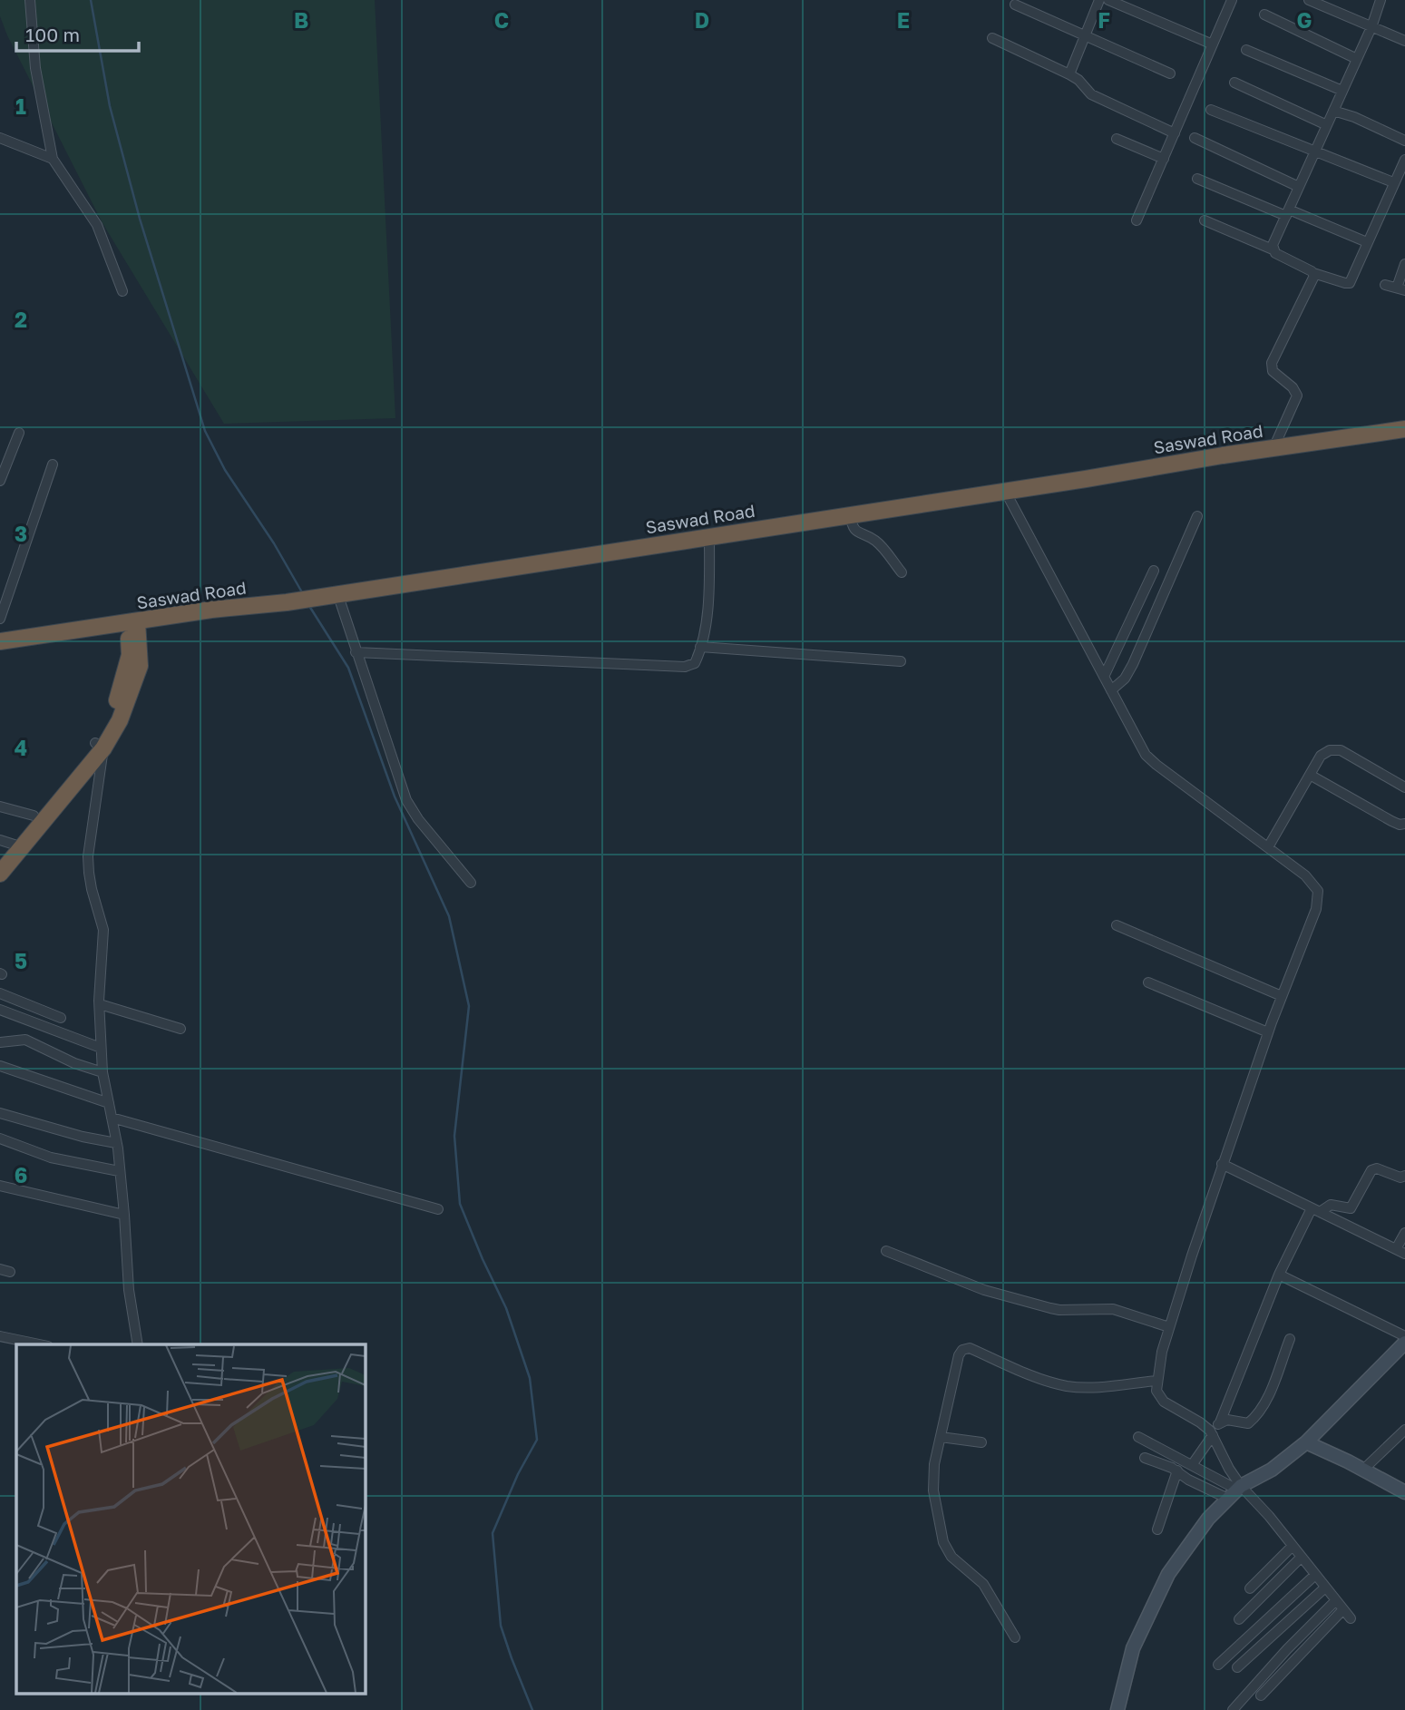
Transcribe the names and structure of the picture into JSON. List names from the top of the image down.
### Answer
{
  "streets": {
    "highway": ["Saswad Road"]
  },
  "scale_bar": "100 m",
  "grid": {
    "columns": [
      "B",
      "C",
      "D",
      "E",
      "F",
      "G"
    ],
    "rows": [
      "1",
      "2",
      "3",
      "4",
      "5",
      "6"
    ]
  }
}
